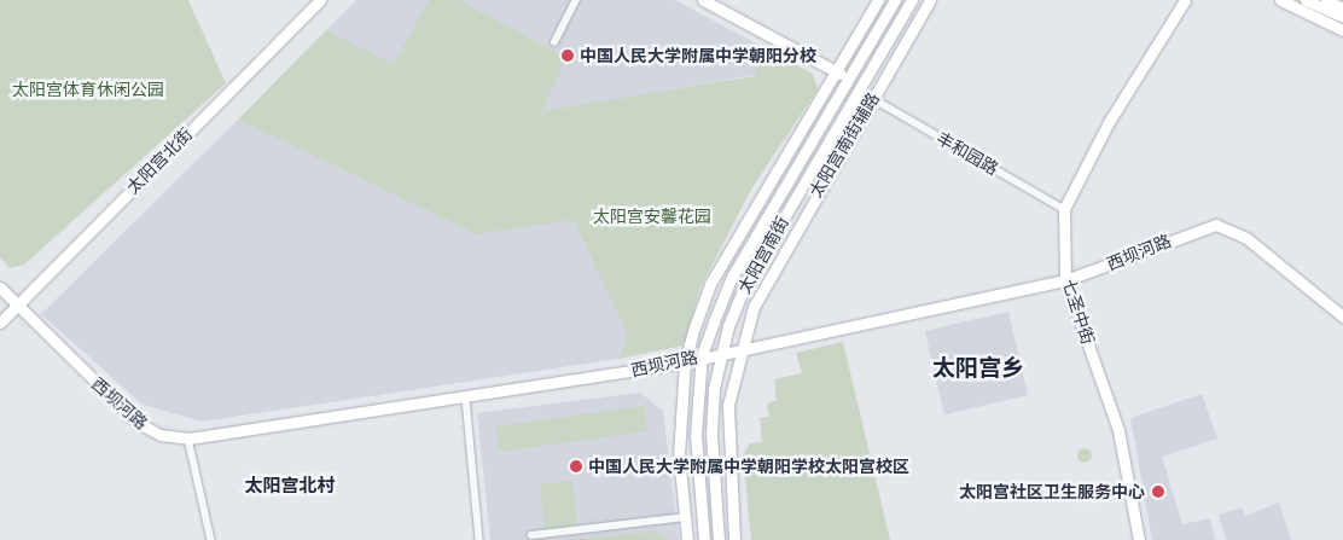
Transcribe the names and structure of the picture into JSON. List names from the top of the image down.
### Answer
{
  "streets": {
    "street": [
      "太阳宫南街辅路",
      "丰和园路",
      "太阳宫北街",
      "西坝河路",
      "太阳宫南街",
      "七圣中街"
    ]
  },
  "crossings": [
    ["太阳宫南街辅路", "丰和园路"],
    ["太阳宫南街辅路", "西坝河路"],
    ["丰和园路", "七圣中街"],
    ["太阳宫北街", "西坝河路"],
    ["西坝河路", "太阳宫南街"],
    ["西坝河路", "七圣中街"]
  ],
  "districts": ["太阳宫乡", "太阳宫北村"],
  "parks": ["太阳宫体育休闲公园", "太阳宫安馨花园"],
  "places": ["中国人民大学附属中学朝阳分校", "中国人民大学附属中学朝阳学校太阳宫校区", "太阳宫社区卫生服务中心"]
}
